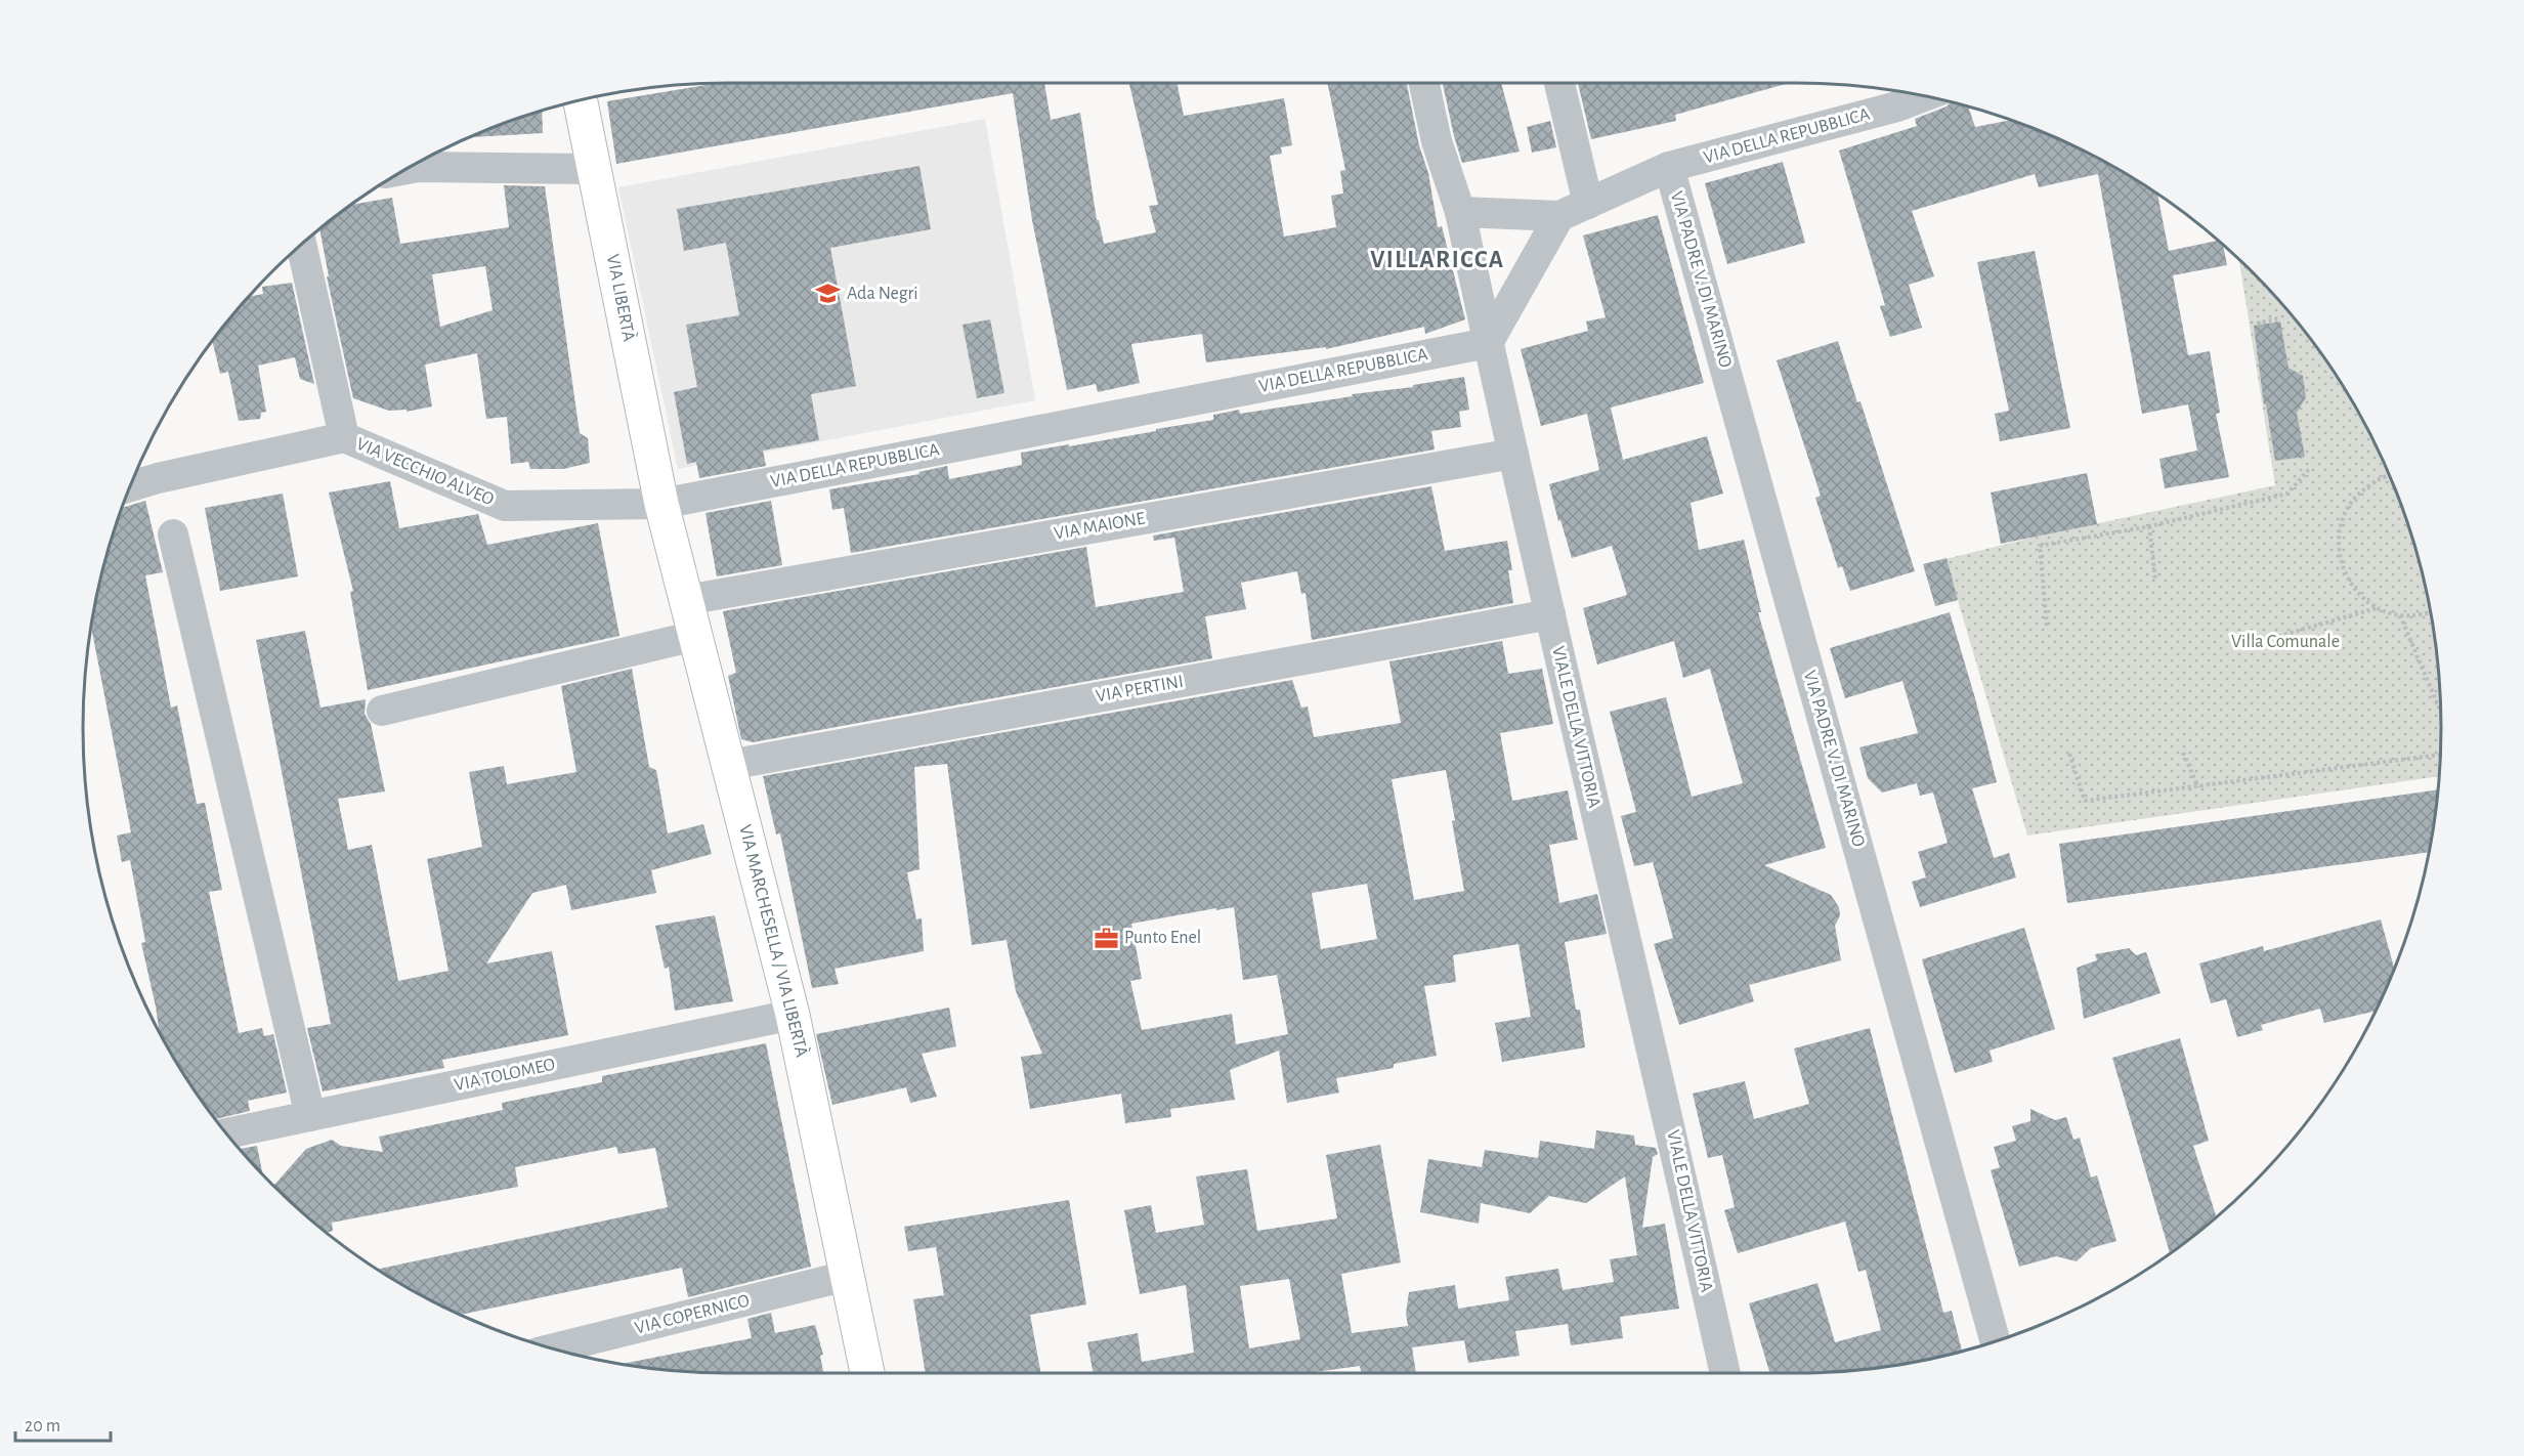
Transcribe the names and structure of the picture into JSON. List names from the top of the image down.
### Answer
{
  "streets": {
    "street": [
      "VIA DELLA REPUBBLICA",
      "VIA PADRE V. DI MARINO",
      "VIA LIBERTÀ",
      "VIA VECCHIO ALVEO",
      "VIA MAIONE",
      "VIA PERTINI",
      "VIALE DELLA VITTORIA",
      "VIA MARCHESELLA / VIA LIBERTÀ",
      "VIA TOLOMEO",
      "VIA COPERNICO"
    ]
  },
  "crossings": [
    ["VIA DELLA REPUBBLICA", "VIA PADRE V. DI MARINO"],
    ["VIA DELLA REPUBBLICA", "VIA LIBERTÀ"],
    ["VIA DELLA REPUBBLICA", "VIA VECCHIO ALVEO"],
    ["VIA DELLA REPUBBLICA", "VIALE DELLA VITTORIA"],
    ["VIA DELLA REPUBBLICA", "VIA MARCHESELLA / VIA LIBERTÀ"],
    ["VIA LIBERTÀ", "VIA VECCHIO ALVEO"],
    ["VIA LIBERTÀ", "VIA MARCHESELLA / VIA LIBERTÀ"],
    ["VIA VECCHIO ALVEO", "VIA MARCHESELLA / VIA LIBERTÀ"],
    ["VIA MAIONE", "VIALE DELLA VITTORIA"],
    ["VIA MAIONE", "VIA MARCHESELLA / VIA LIBERTÀ"],
    ["VIA PERTINI", "VIALE DELLA VITTORIA"],
    ["VIA PERTINI", "VIA MARCHESELLA / VIA LIBERTÀ"],
    ["VIA MARCHESELLA / VIA LIBERTÀ", "VIA TOLOMEO"],
    ["VIA MARCHESELLA / VIA LIBERTÀ", "VIA COPERNICO"]
  ],
  "districts": ["VILLARICCA"],
  "parks": ["Villa Comunale"],
  "places": {
    "school or university": ["Ada Negri"],
    "office": ["Punto Enel"]
  },
  "scale_bar": "20 m"
}
